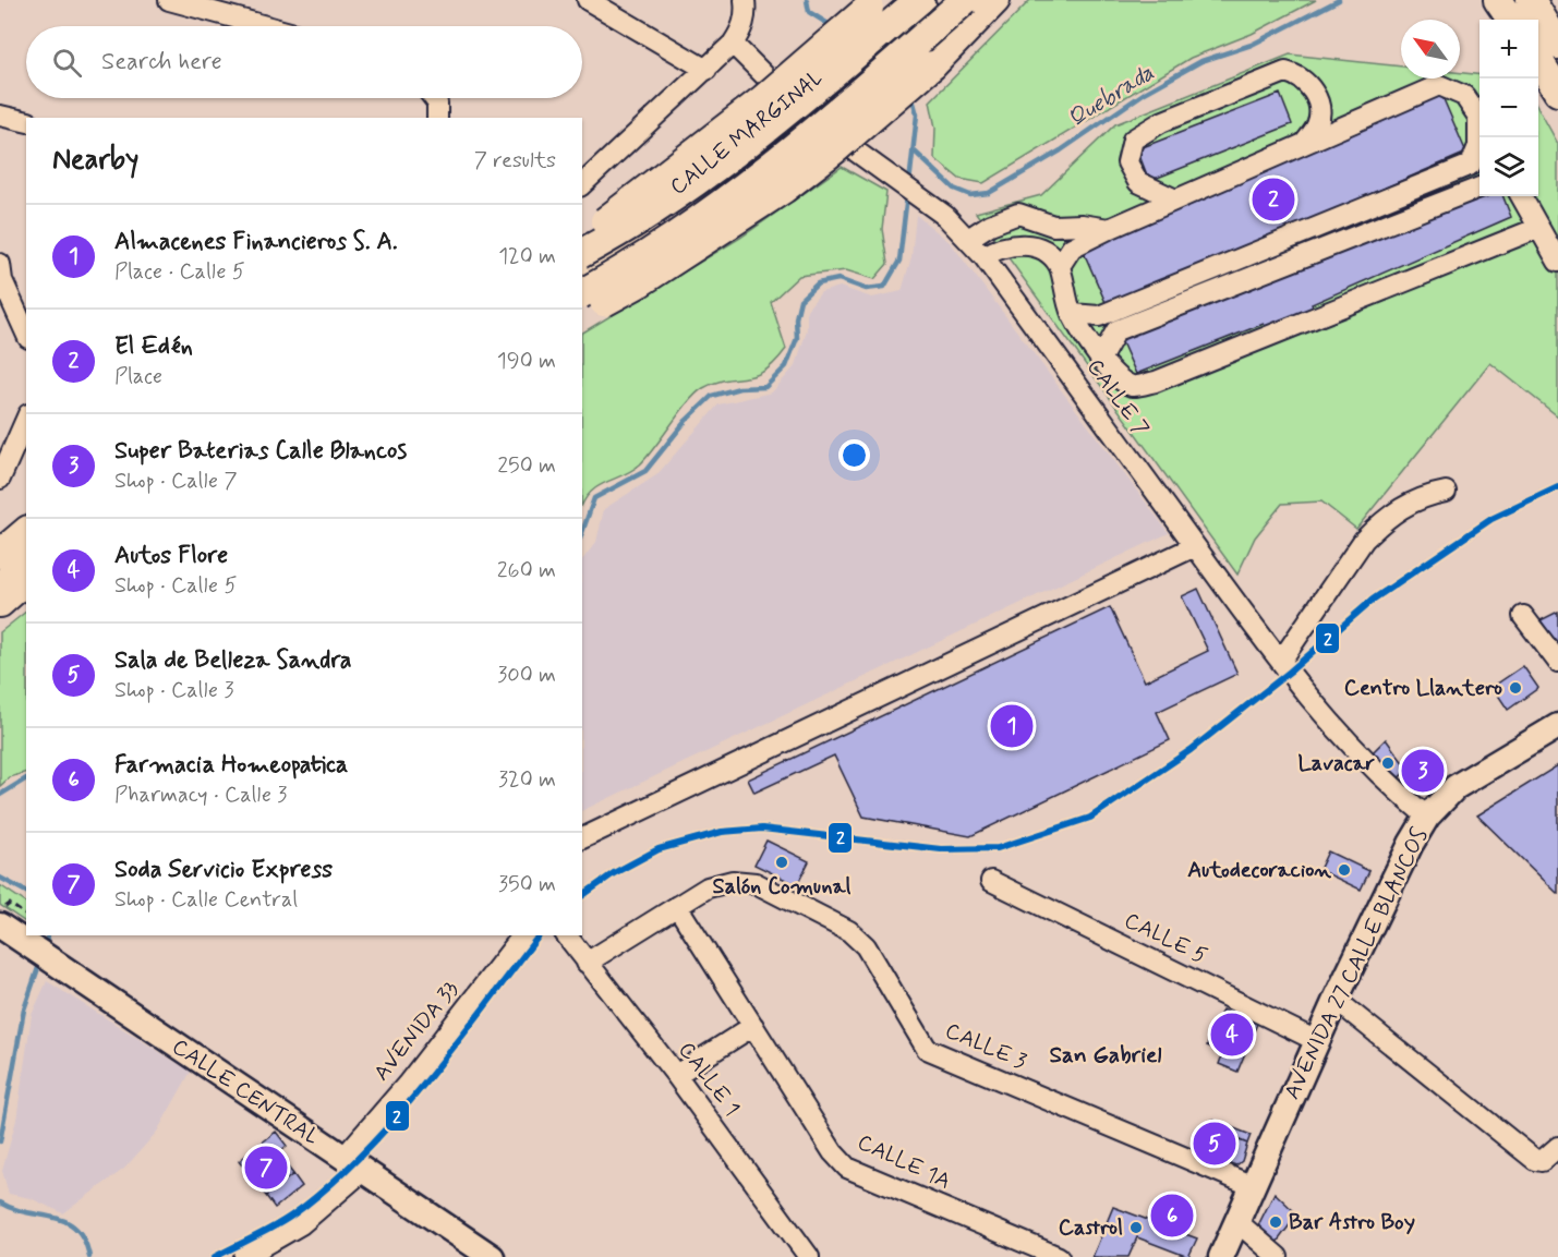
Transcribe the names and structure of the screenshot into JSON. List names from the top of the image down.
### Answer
{
  "streets": {
    "main road": ["AVENIDA 27 CALLE BLANCOS", "CALLE CENTRAL"],
    "street": [
      "CALLE MARGINAL",
      "CALLE 7",
      "CALLE 5",
      "AVENIDA 33",
      "CALLE 3",
      "CALLE 1",
      "CALLE 1A"
    ]
  },
  "crossings": [
    ["CALLE MARGINAL", "CALLE 7"],
    ["CALLE 7", "AVENIDA 27 CALLE BLANCOS"],
    ["CALLE 5", "AVENIDA 27 CALLE BLANCOS"],
    ["AVENIDA 27 CALLE BLANCOS", "CALLE 3"],
    ["AVENIDA 33", "CALLE CENTRAL"],
    ["CALLE 3", "CALLE 1A"]
  ],
  "districts": ["San Gabriel"],
  "water": ["Quebrada"],
  "places": [
    "Centro Llantero",
    "Lavacar",
    "Salón Comunal",
    "Autodecoracion",
    "Bar Astro Boy",
    "Castrol"
  ],
  "lines": ["transit line 2"],
  "north": "top left",
  "page": {
    "map_buttons": ["+", "−"],
    "search": "Search here",
    "heading": ["Nearby", "7 results"],
    "pins": [
      "2",
      "1",
      "3",
      "4",
      "5",
      "7",
      "6"
    ],
    "list": [
      {
        "mark": "1",
        "name": "Almacenes Financieros S. A.",
        "note": "Place · Calle 5",
        "value": "120 m"
      },
      {
        "mark": "2",
        "name": "El Edén",
        "note": "Place",
        "value": "190 m"
      },
      {
        "mark": "3",
        "name": "Super Baterias Calle Blancos",
        "note": "Shop · Calle 7",
        "value": "250 m"
      },
      {
        "mark": "4",
        "name": "Autos Flore",
        "note": "Shop · Calle 5",
        "value": "260 m"
      },
      {
        "mark": "5",
        "name": "Sala de Belleza Sandra",
        "note": "Shop · Calle 3",
        "value": "300 m"
      },
      {
        "mark": "6",
        "name": "Farmacia Homeopatica",
        "note": "Pharmacy · Calle 3",
        "value": "320 m"
      },
      {
        "mark": "7",
        "name": "Soda Servicio Express",
        "note": "Shop · Calle Central",
        "value": "350 m"
      }
    ]
  }
}
